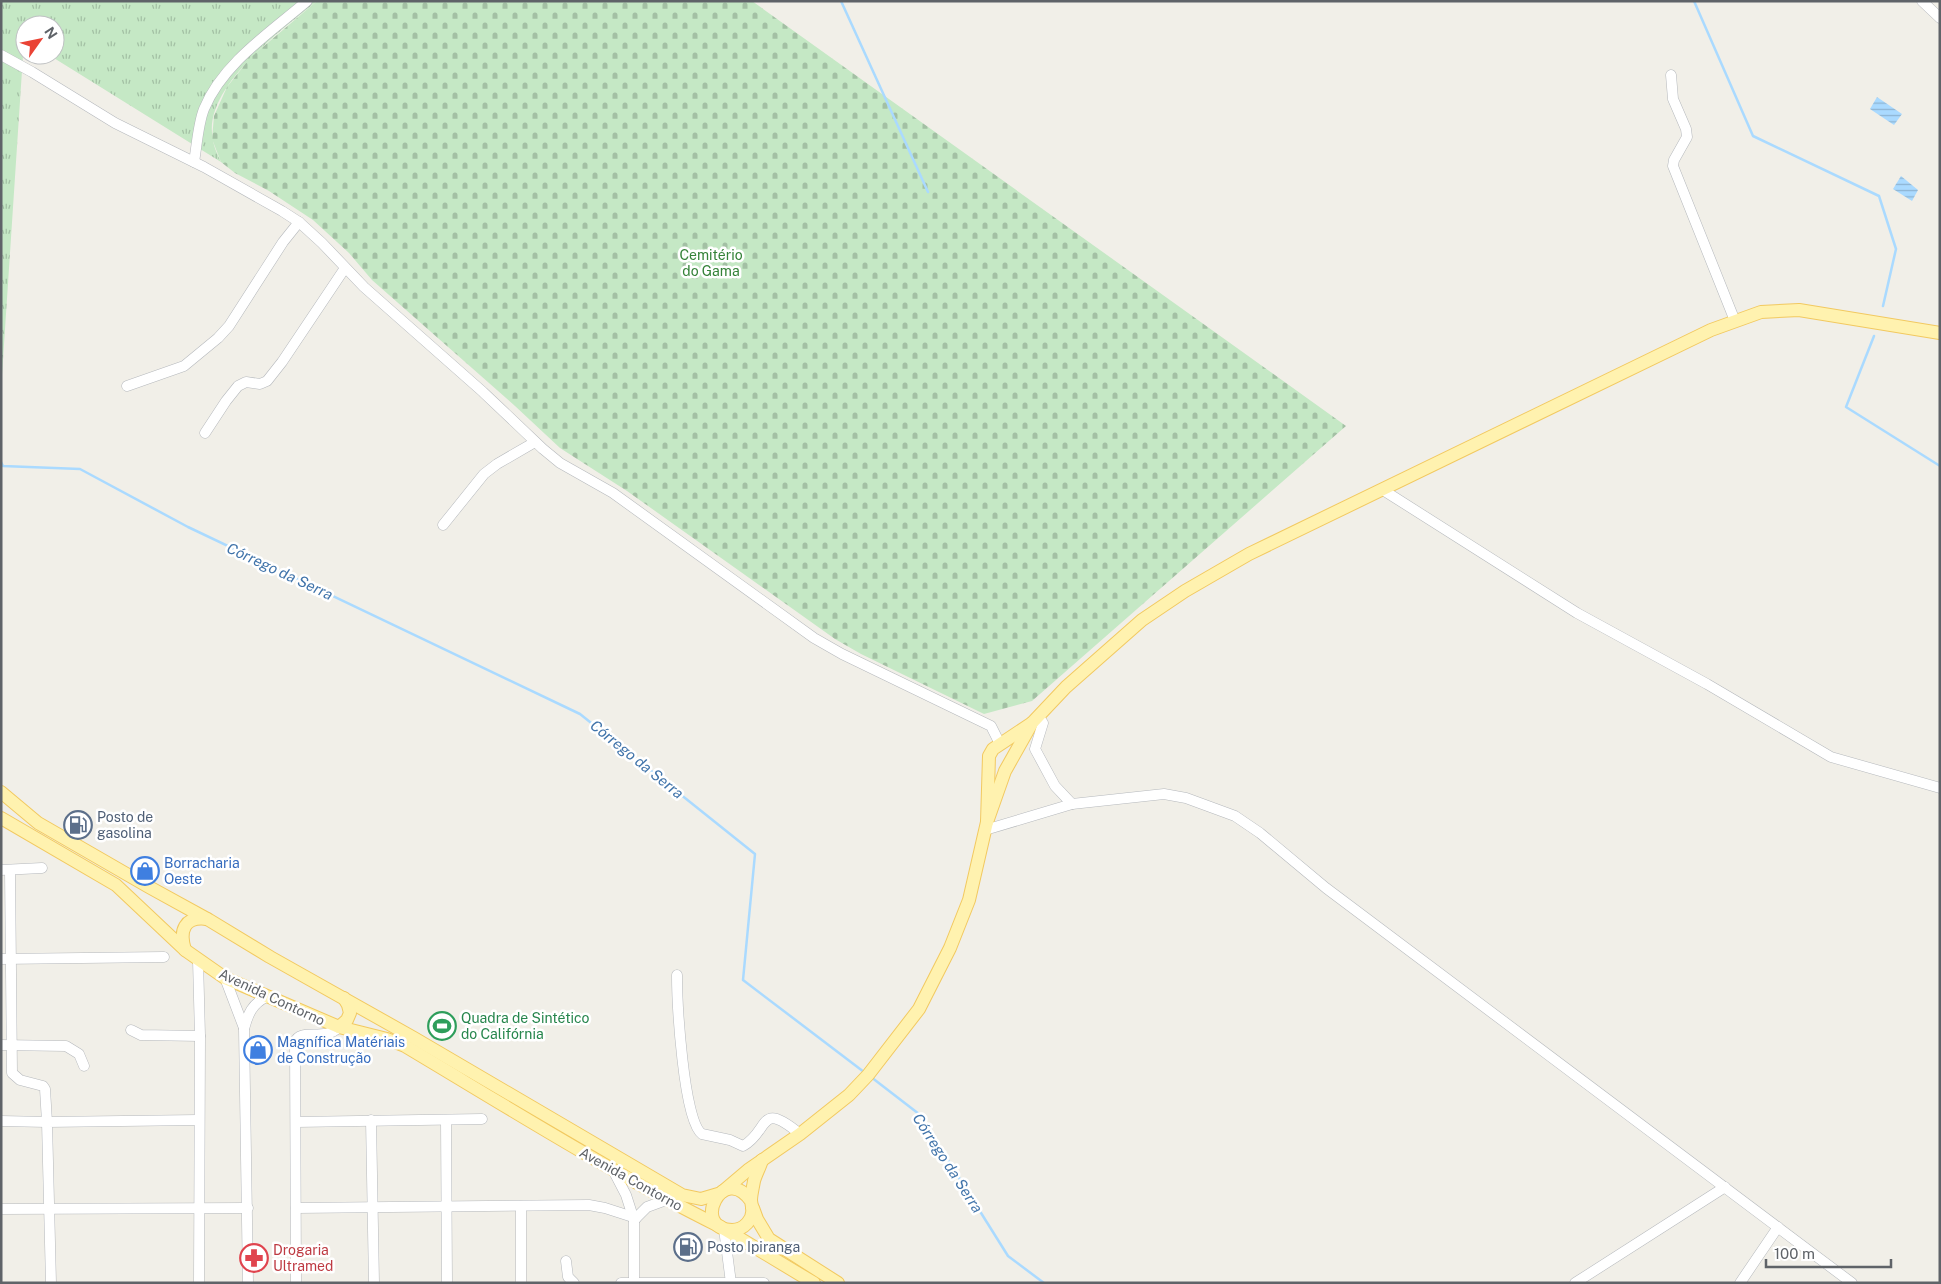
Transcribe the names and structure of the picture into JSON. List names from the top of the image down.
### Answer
{
  "streets": {
    "main road": ["Avenida Contorno"]
  },
  "water": ["Córrego da Serra"],
  "parks": ["Cemitério do Gama"],
  "places": {
    "fuel station": ["Posto de gasolina", "Posto Ipiranga"],
    "shop": ["Borracharia Oeste", "Magnífica Matériais de Construção"],
    "sports": ["Quadra de Sintético do Califórnia"],
    "pharmacy": ["Drogaria Ultramed"]
  },
  "scale_bar": "100 m",
  "north": "top right"
}
